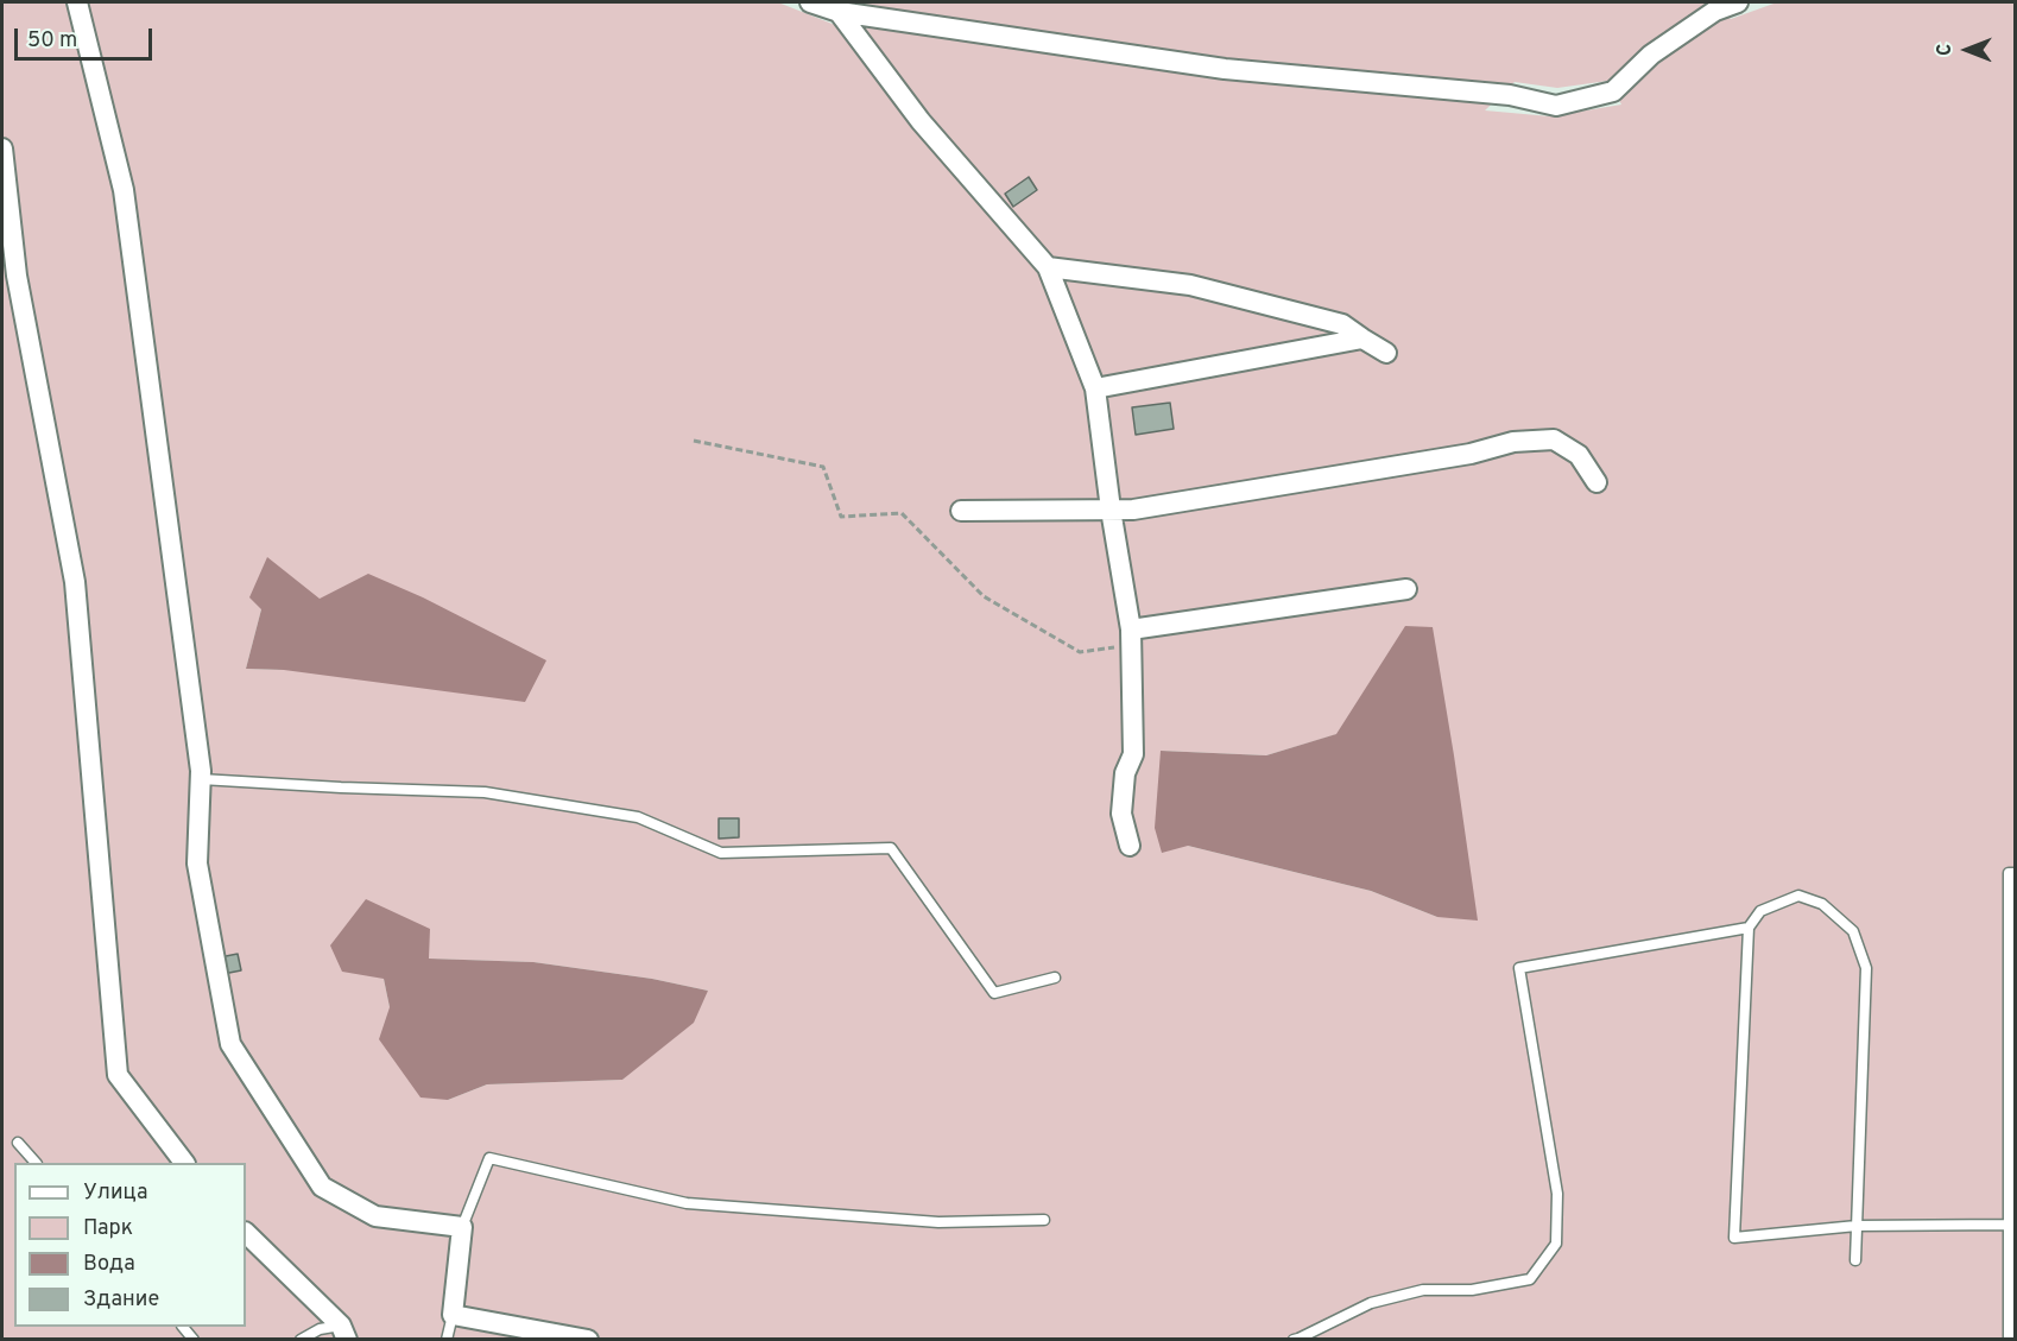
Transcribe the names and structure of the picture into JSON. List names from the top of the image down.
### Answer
{
  "legend": [
    "Улица",
    "Парк",
    "Вода",
    "Здание"
  ],
  "scale_bar": "50 m",
  "north": "left"
}
